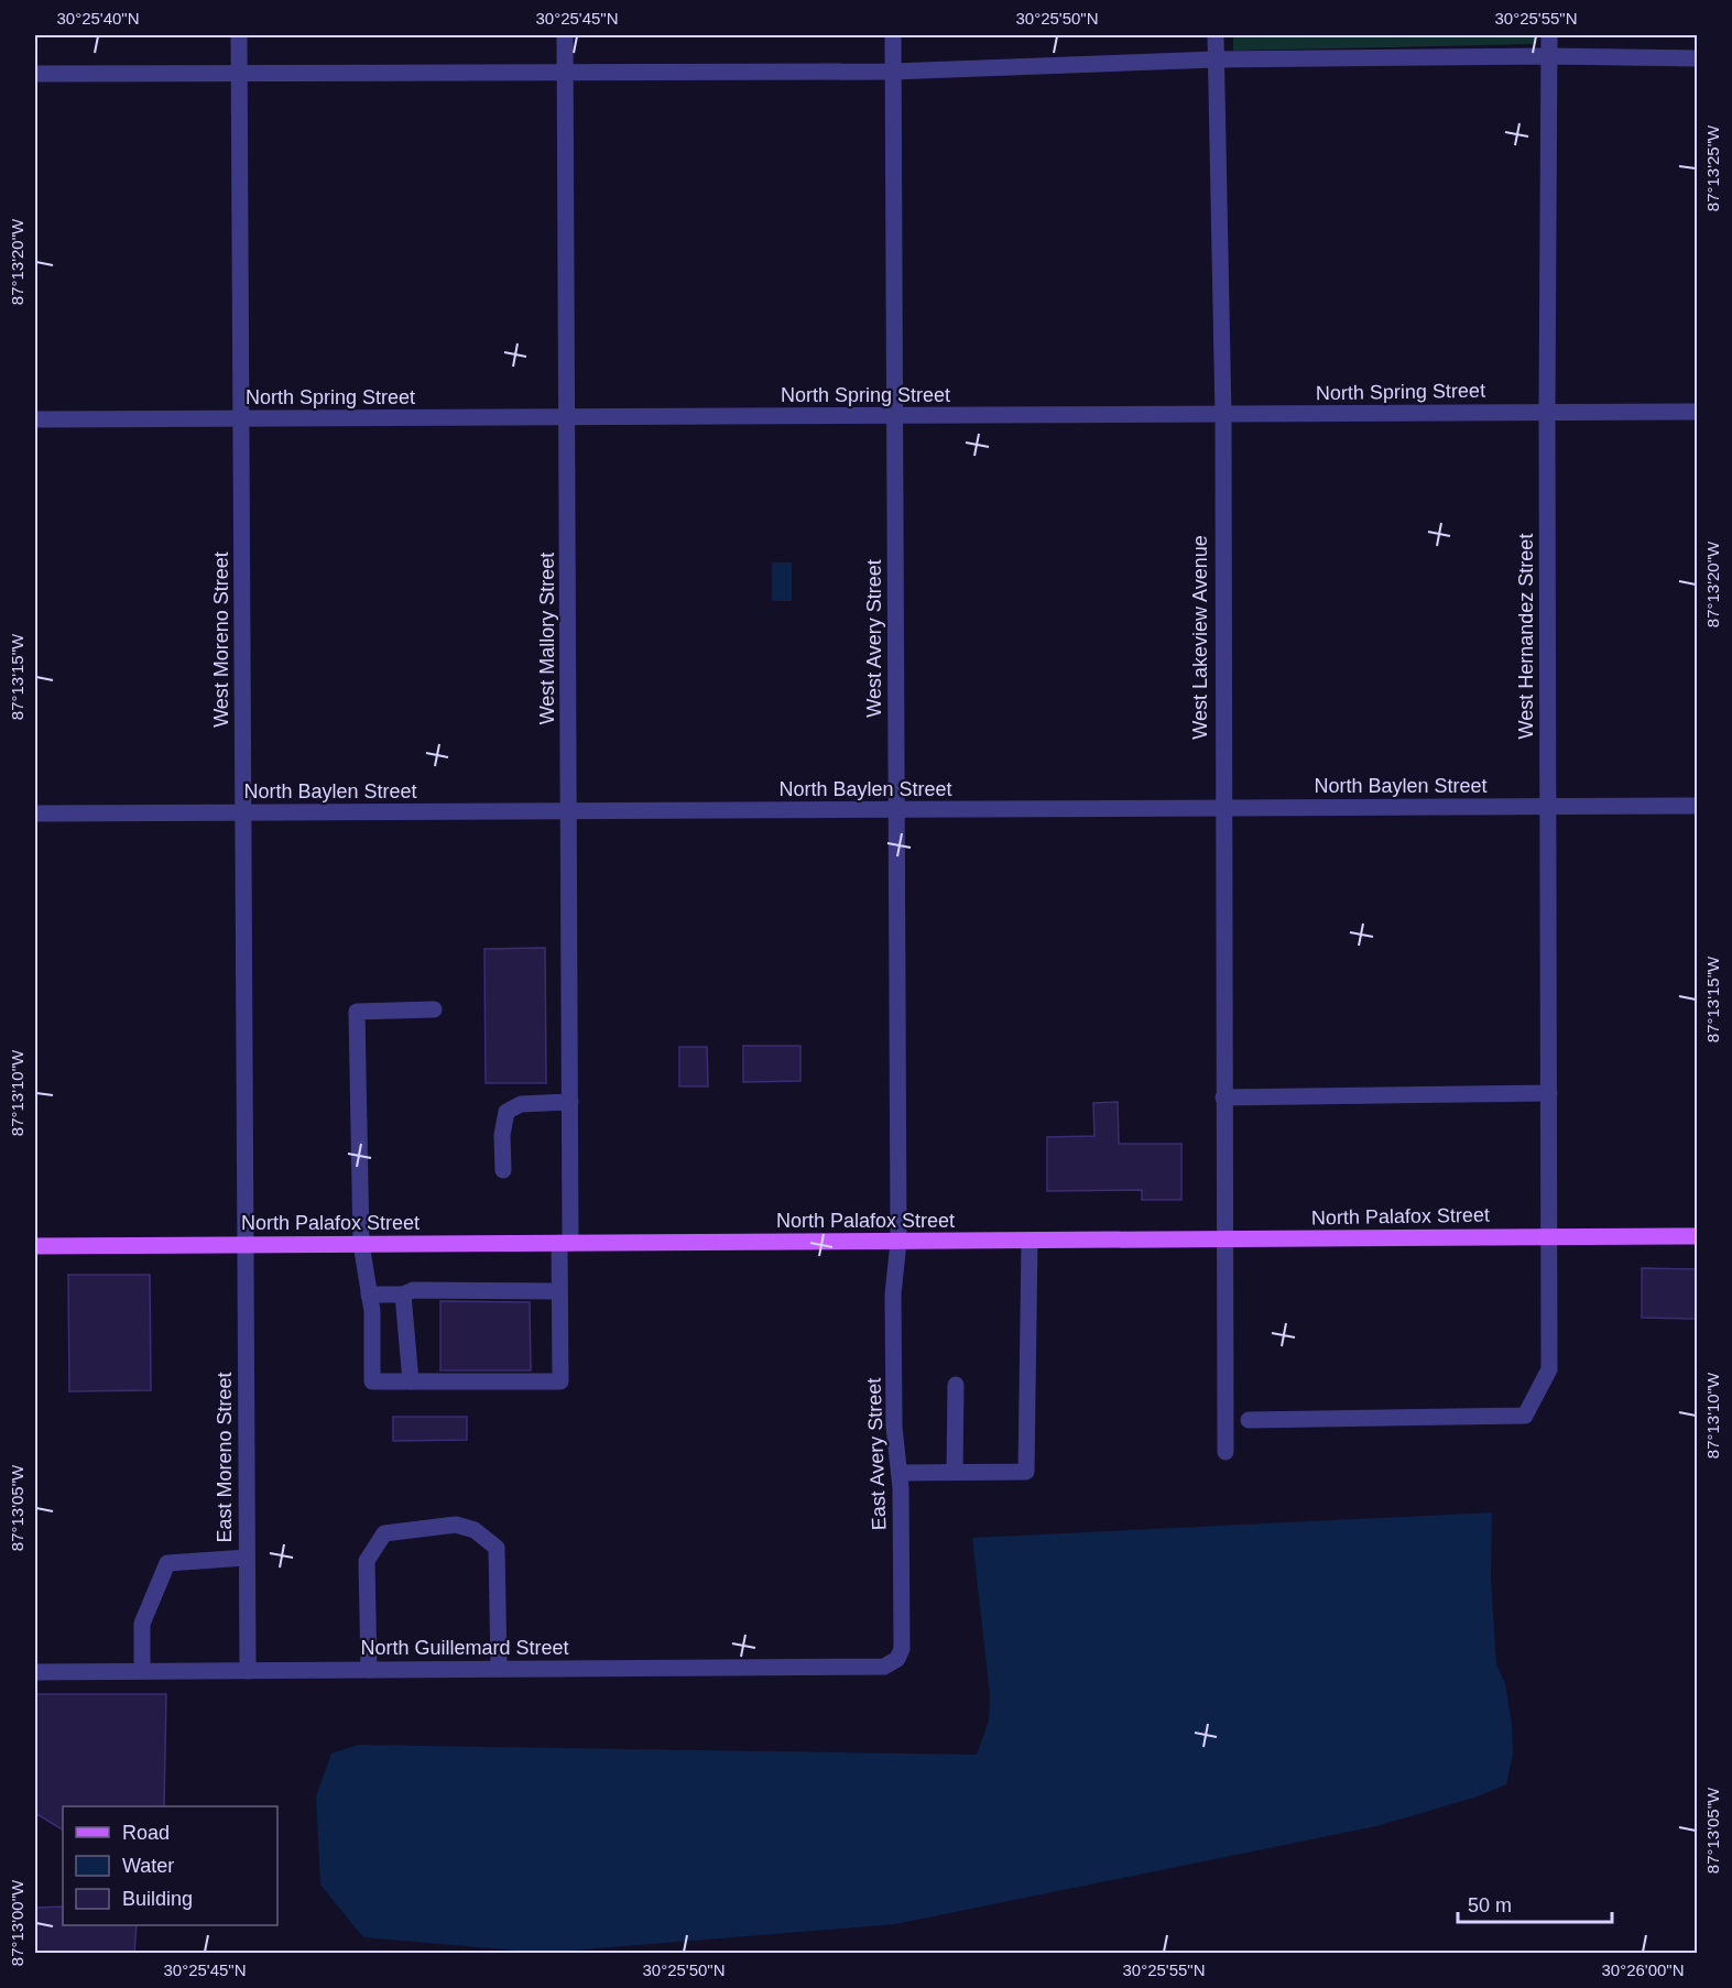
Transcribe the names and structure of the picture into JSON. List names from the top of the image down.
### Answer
{
  "streets": {
    "main road": ["North Palafox Street"],
    "street": [
      "North Spring Street",
      "West Hernandez Street",
      "West Lakeview Avenue",
      "West Mallory Street",
      "West Avery Street",
      "West Moreno Street",
      "North Baylen Street",
      "East Avery Street",
      "East Moreno Street",
      "North Guillemard Street"
    ]
  },
  "crossings": [
    ["North Spring Street", "West Hernandez Street"],
    ["North Spring Street", "West Lakeview Avenue"],
    ["North Spring Street", "West Mallory Street"],
    ["North Spring Street", "West Avery Street"],
    ["North Spring Street", "West Moreno Street"],
    ["West Hernandez Street", "North Baylen Street"],
    ["West Hernandez Street", "North Palafox Street"],
    ["West Lakeview Avenue", "North Baylen Street"],
    ["West Lakeview Avenue", "North Palafox Street"],
    ["West Mallory Street", "North Baylen Street"],
    ["West Mallory Street", "North Palafox Street"],
    ["West Avery Street", "North Baylen Street"],
    ["West Avery Street", "North Palafox Street"],
    ["West Avery Street", "East Avery Street"],
    ["West Moreno Street", "North Baylen Street"],
    ["West Moreno Street", "North Palafox Street"],
    ["West Moreno Street", "East Moreno Street"],
    ["North Palafox Street", "East Avery Street"],
    ["North Palafox Street", "East Moreno Street"],
    ["East Avery Street", "North Guillemard Street"],
    ["East Moreno Street", "North Guillemard Street"]
  ],
  "legend": ["Road", "Water", "Building"],
  "scale_bar": "50 m",
  "coordinates": [
    "30°25'40\"N",
    "30°25'45\"N",
    "30°25'50\"N",
    "30°25'55\"N",
    "87°13'25\"W",
    "87°13'20\"W",
    "87°13'15\"W",
    "87°13'10\"W",
    "87°13'05\"W",
    "87°13'00\"W",
    "30°26'00\"N"
  ]
}
